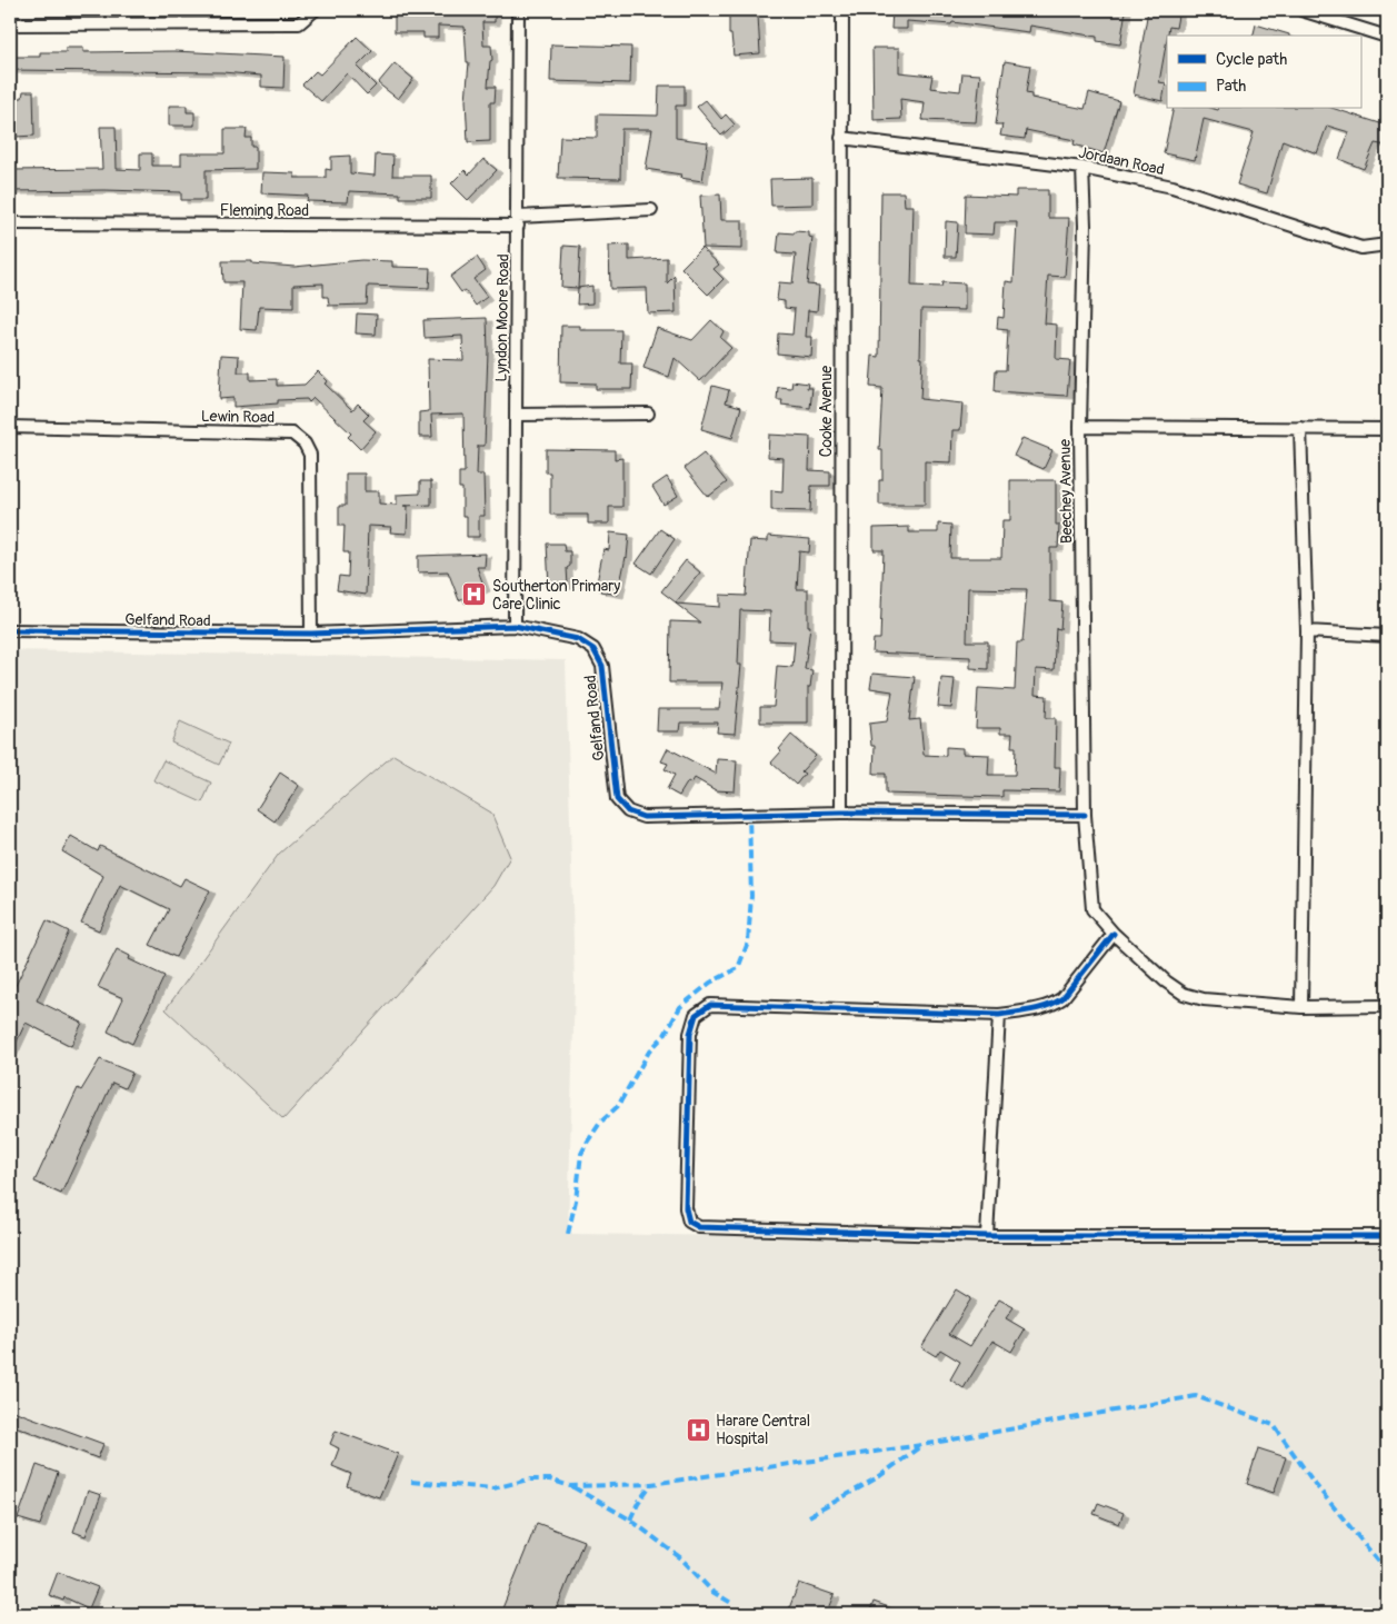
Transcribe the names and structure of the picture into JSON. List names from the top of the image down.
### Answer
{
  "streets": {
    "street": [
      "Jordaan Road",
      "Fleming Road",
      "Lyndon Moore Road",
      "Cooke Avenue",
      "Lewin Road",
      "Beechey Avenue",
      "Gelfand Road"
    ]
  },
  "crossings": [
    ["Jordaan Road", "Cooke Avenue"],
    ["Jordaan Road", "Beechey Avenue"],
    ["Fleming Road", "Lyndon Moore Road"],
    ["Lyndon Moore Road", "Gelfand Road"],
    ["Cooke Avenue", "Gelfand Road"],
    ["Lewin Road", "Gelfand Road"],
    ["Beechey Avenue", "Gelfand Road"]
  ],
  "places": {
    "hospital": ["Southerton Primary Care Clinic", "Harare Central Hospital"]
  },
  "legend": ["Cycle path", "Path"]
}
